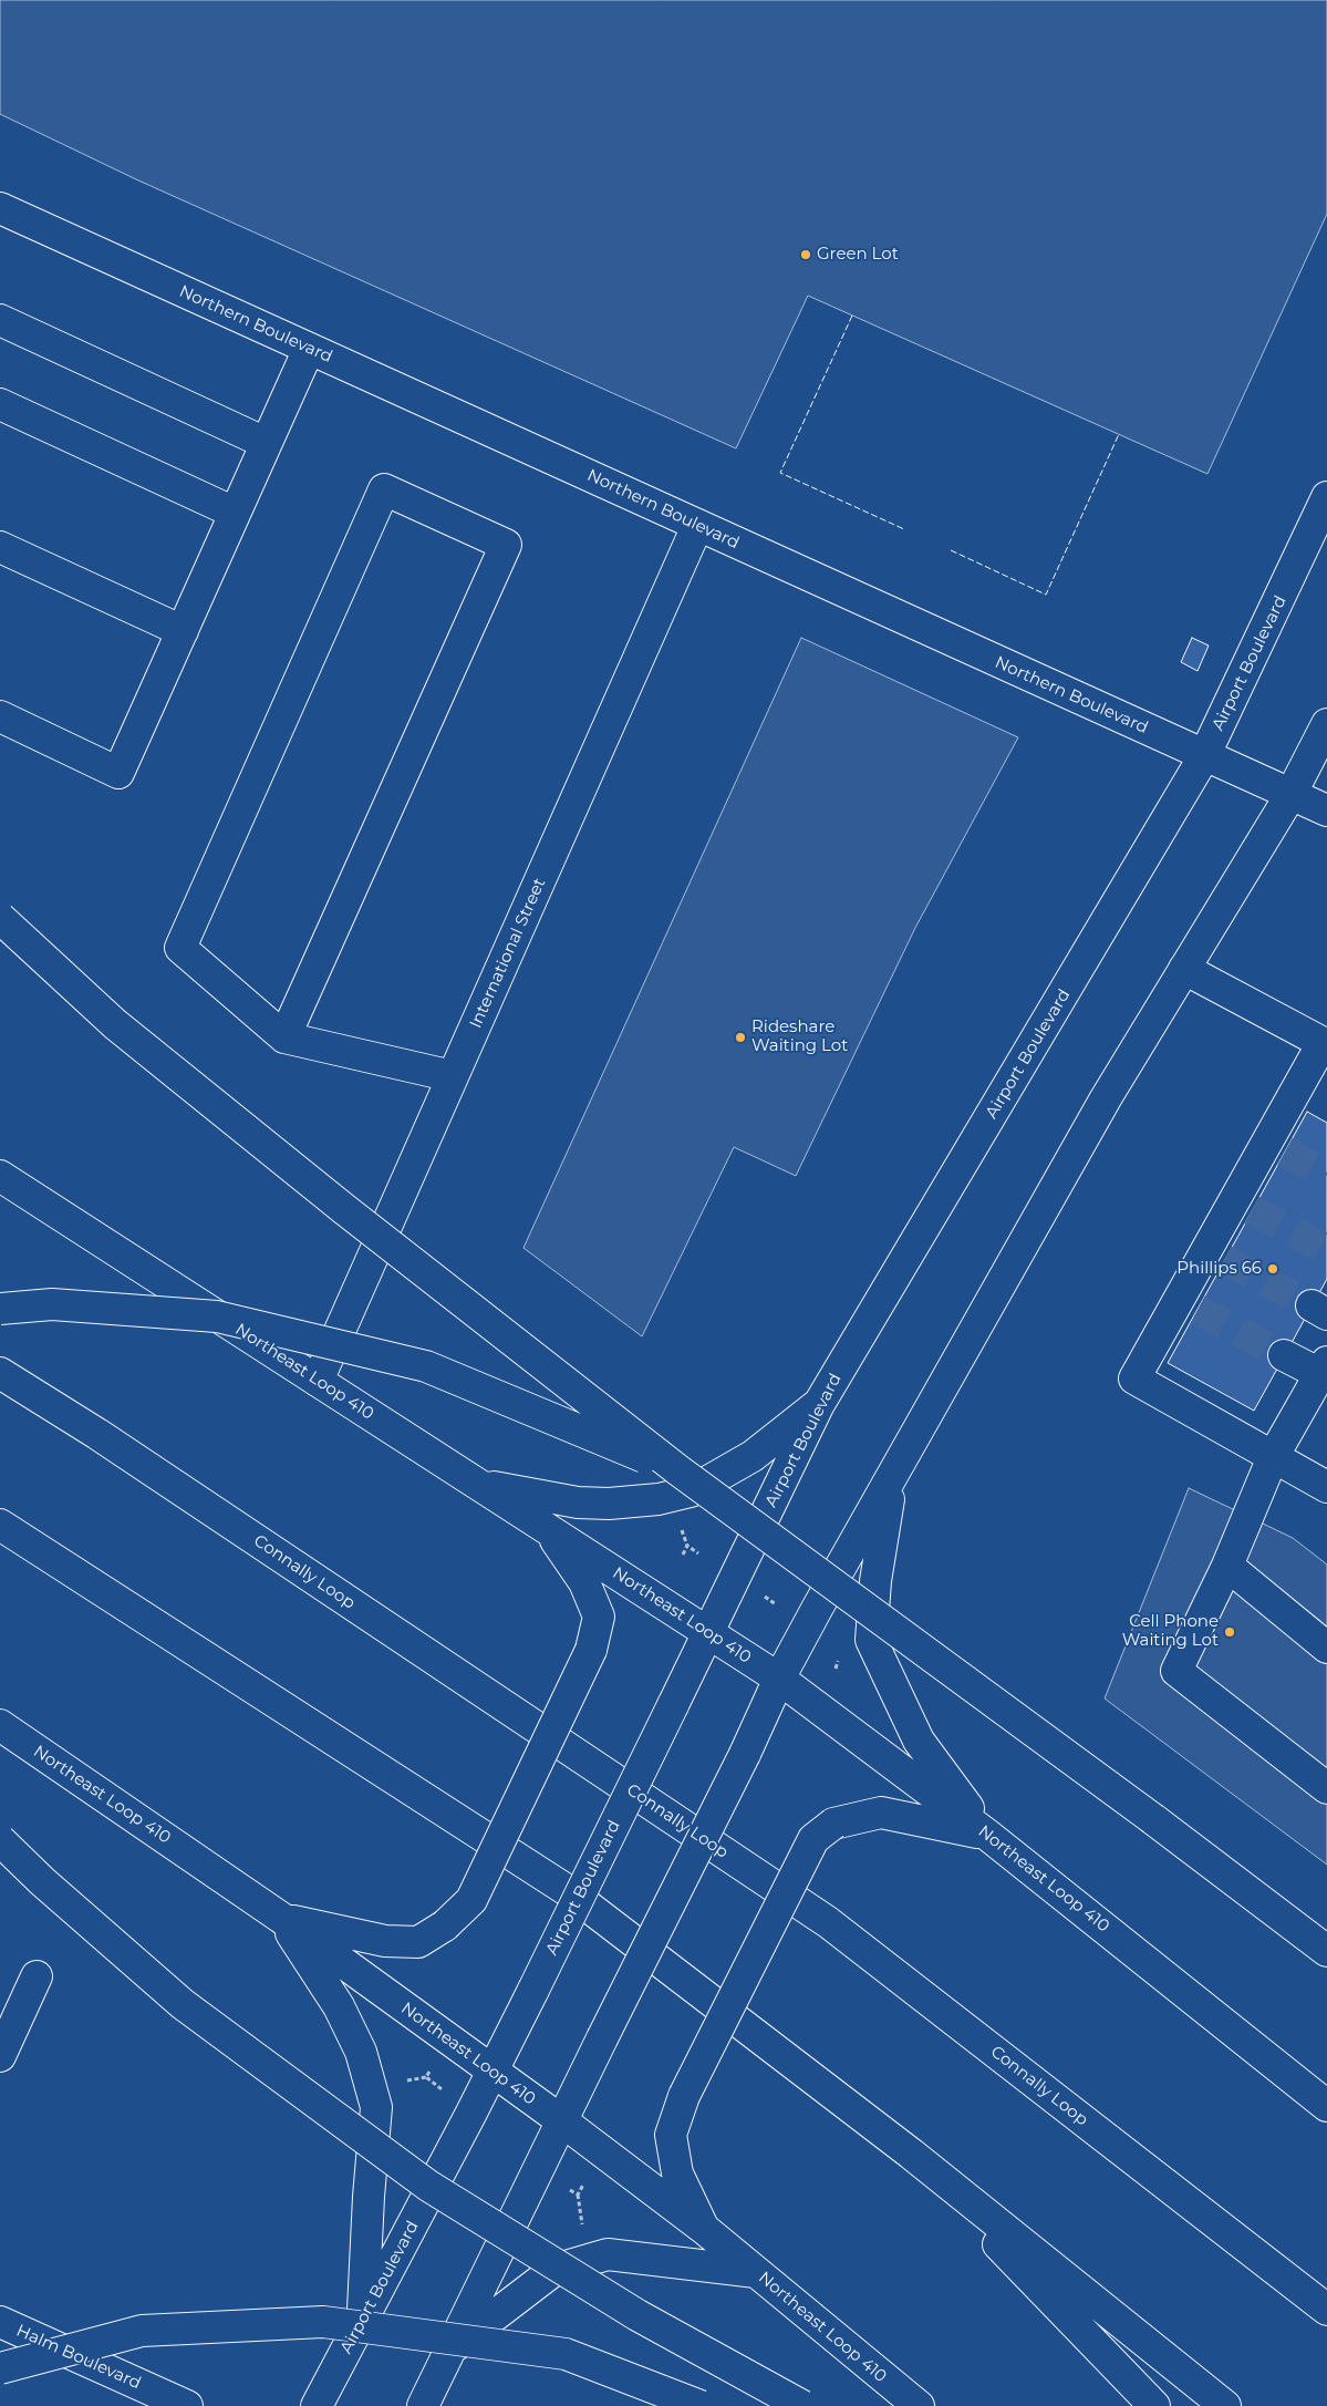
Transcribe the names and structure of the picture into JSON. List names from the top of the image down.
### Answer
{
  "streets": {
    "main road": [
      "Northern Boulevard",
      "Airport Boulevard",
      "International Street",
      "Northeast Loop 410",
      "Connally Loop",
      "Halm Boulevard"
    ]
  },
  "crossings": [
    ["Northern Boulevard", "Airport Boulevard"],
    ["Northern Boulevard", "International Street"],
    ["Airport Boulevard", "Northeast Loop 410"],
    ["International Street", "Northeast Loop 410"]
  ],
  "places": [
    "Green Lot",
    "Rideshare Waiting Lot",
    "Phillips 66",
    "Cell Phone Waiting Lot"
  ]
}
